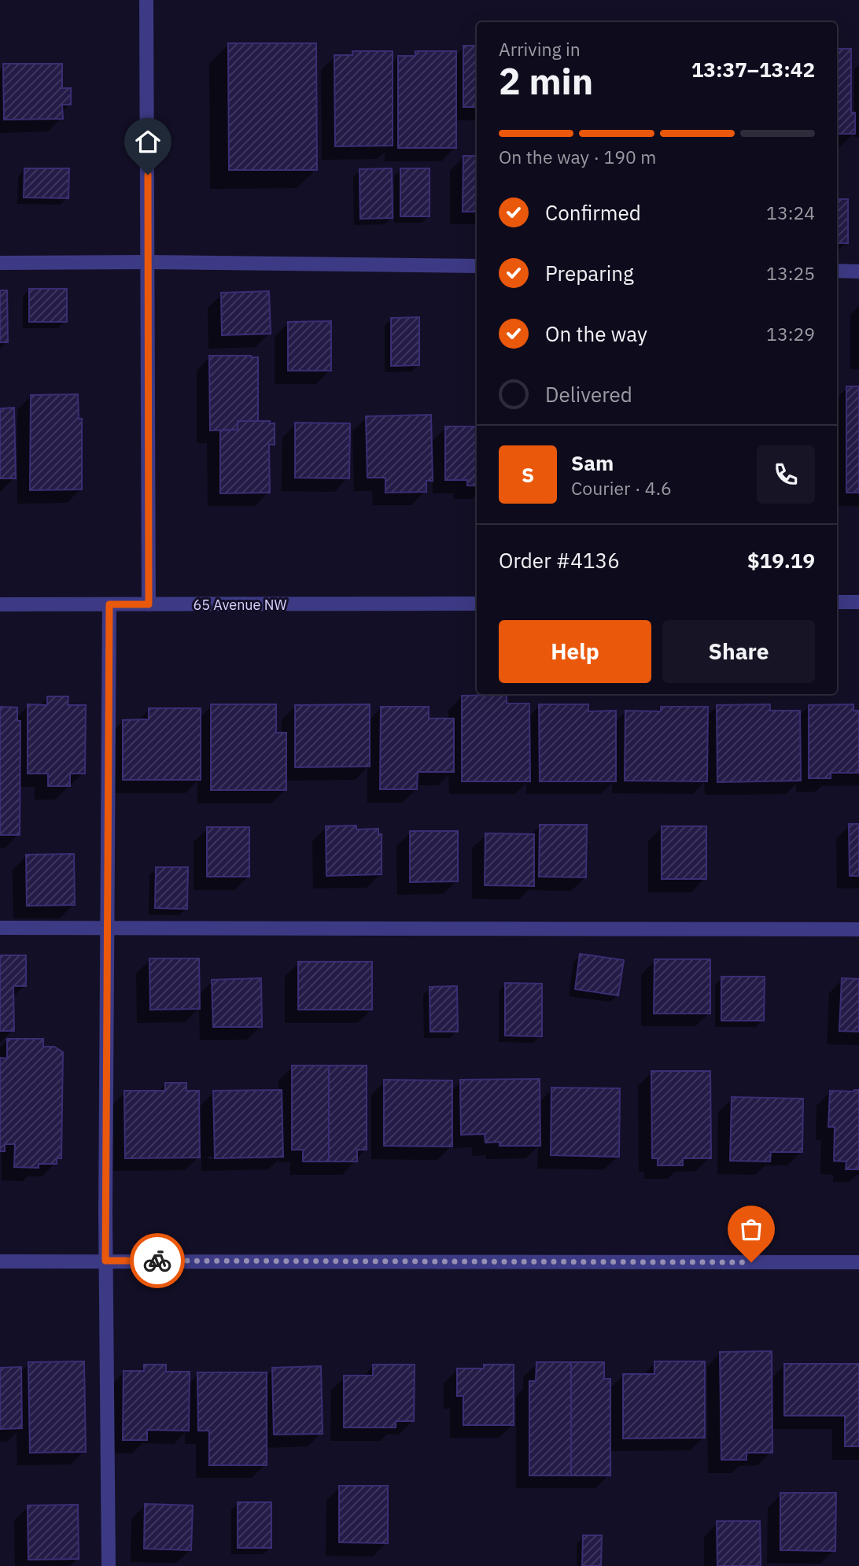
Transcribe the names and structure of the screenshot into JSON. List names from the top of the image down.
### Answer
{
  "streets": {
    "street": ["65 Avenue NW"]
  },
  "page": {
    "heading": ["2 min", "Arriving in", "13:37–13:42"],
    "panel": [
      "Sam",
      "Courier · 4.6",
      "Order #4136",
      "$19.19"
    ],
    "bar": "On the way · 190 m",
    "list": [
      ["Confirmed", "13:24"],
      ["Preparing", "13:25"],
      ["On the way", "13:29"],
      "Delivered"
    ],
    "round": "S",
    "buttons": ["Help", "Share"]
  }
}
